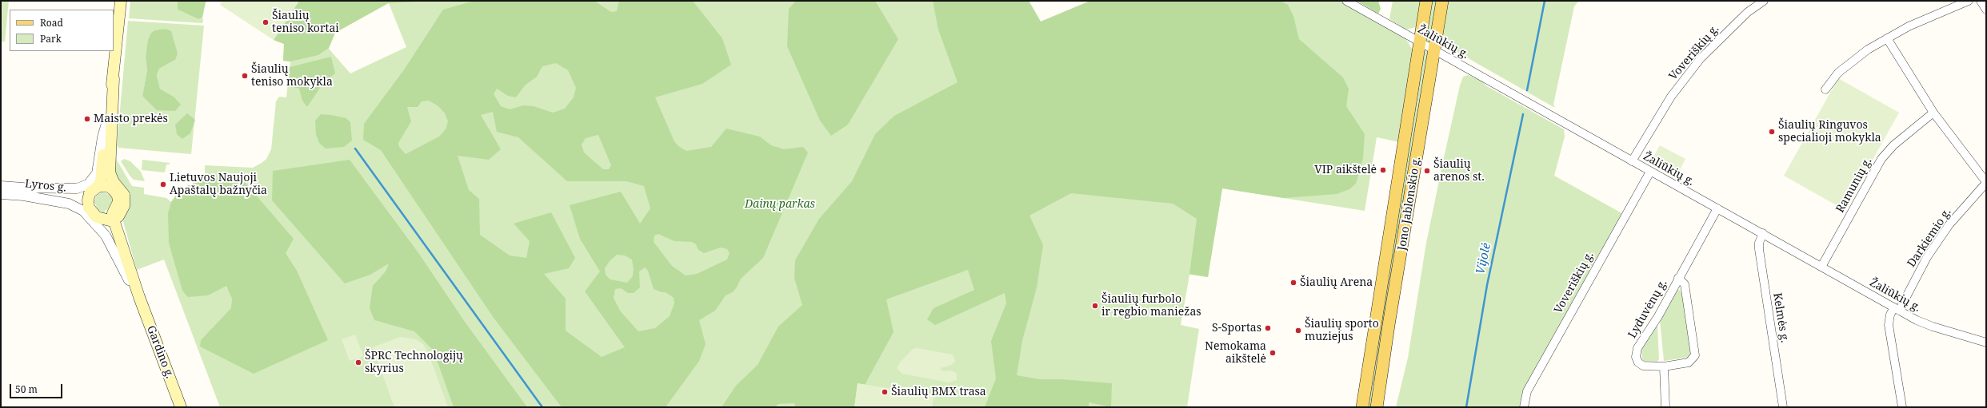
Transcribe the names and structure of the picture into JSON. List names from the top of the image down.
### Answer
{
  "streets": {
    "main road": ["Jono Jablonskio g.", "Gardino g."],
    "street": [
      "Žaliūkių g.",
      "Voveriškių g.",
      "Ramunių g.",
      "Lyros g.",
      "Darkiemio g.",
      "Lyduvėnų g.",
      "Kelmės g."
    ]
  },
  "crossings": [
    ["Žaliūkių g.", "Voveriškių g."],
    ["Žaliūkių g.", "Ramunių g."],
    ["Žaliūkių g.", "Jono Jablonskio g."],
    ["Žaliūkių g.", "Darkiemio g."],
    ["Žaliūkių g.", "Lyduvėnų g."],
    ["Žaliūkių g.", "Kelmės g."],
    ["Lyros g.", "Gardino g."]
  ],
  "water": ["Vijolė"],
  "parks": ["Dainų parkas"],
  "places": [
    "Šiaulių teniso kortai",
    "Šiaulių teniso mokykla",
    "Maisto prekės",
    "Šiaulių Ringuvos specialioji mokykla",
    "VIP aikštelė",
    "Šiaulių arenos st.",
    "Lietuvos Naujoji Apaštalų bažnyčia",
    "Šiaulių Arena",
    "Šiaulių furbolo ir regbio maniežas",
    "S-Sportas",
    "Šiaulių sporto muziejus",
    "Nemokama aikštelė",
    "ŠPRC Technologijų skyrius",
    "Šiaulių BMX trasa"
  ],
  "legend": ["Road", "Park"],
  "scale_bar": "50 m"
}
